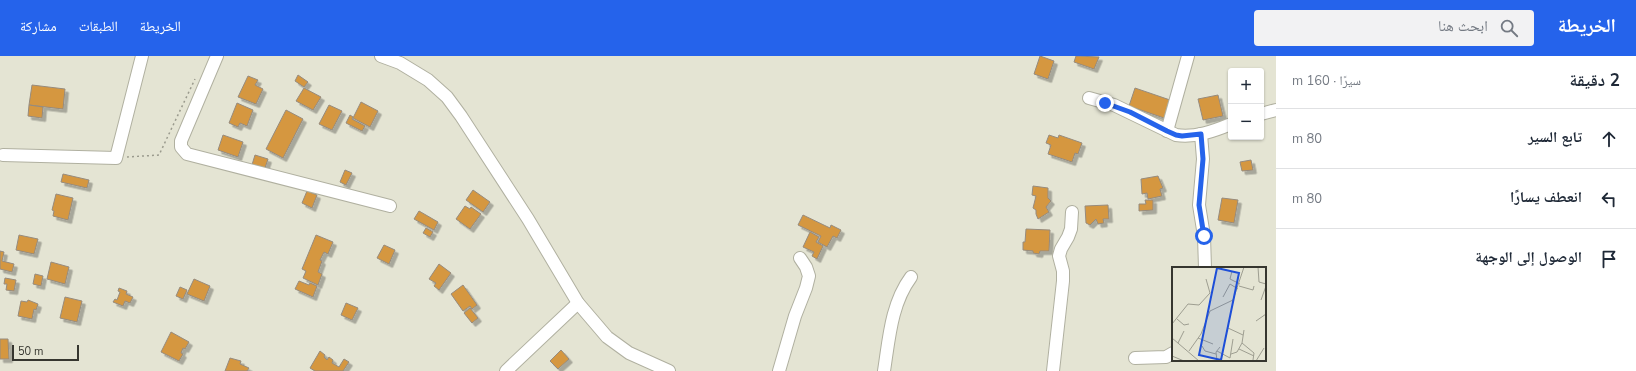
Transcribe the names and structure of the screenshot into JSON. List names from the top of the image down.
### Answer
{
  "scale_bar": "50 m",
  "page": {
    "header": "الخريطة",
    "search": "ابحث هنا",
    "nav": ["الخريطة", "الطبقات", "مشاركة"],
    "heading": ["2 دقيقة", "سيرًا · 160 m"],
    "map_buttons": ["+", "−"],
    "list": [
      ["تابع السير", "80 m"],
      ["انعطف يسارًا", "80 m"],
      "الوصول إلى الوجهة"
    ],
    "scale": "50 m"
  }
}
